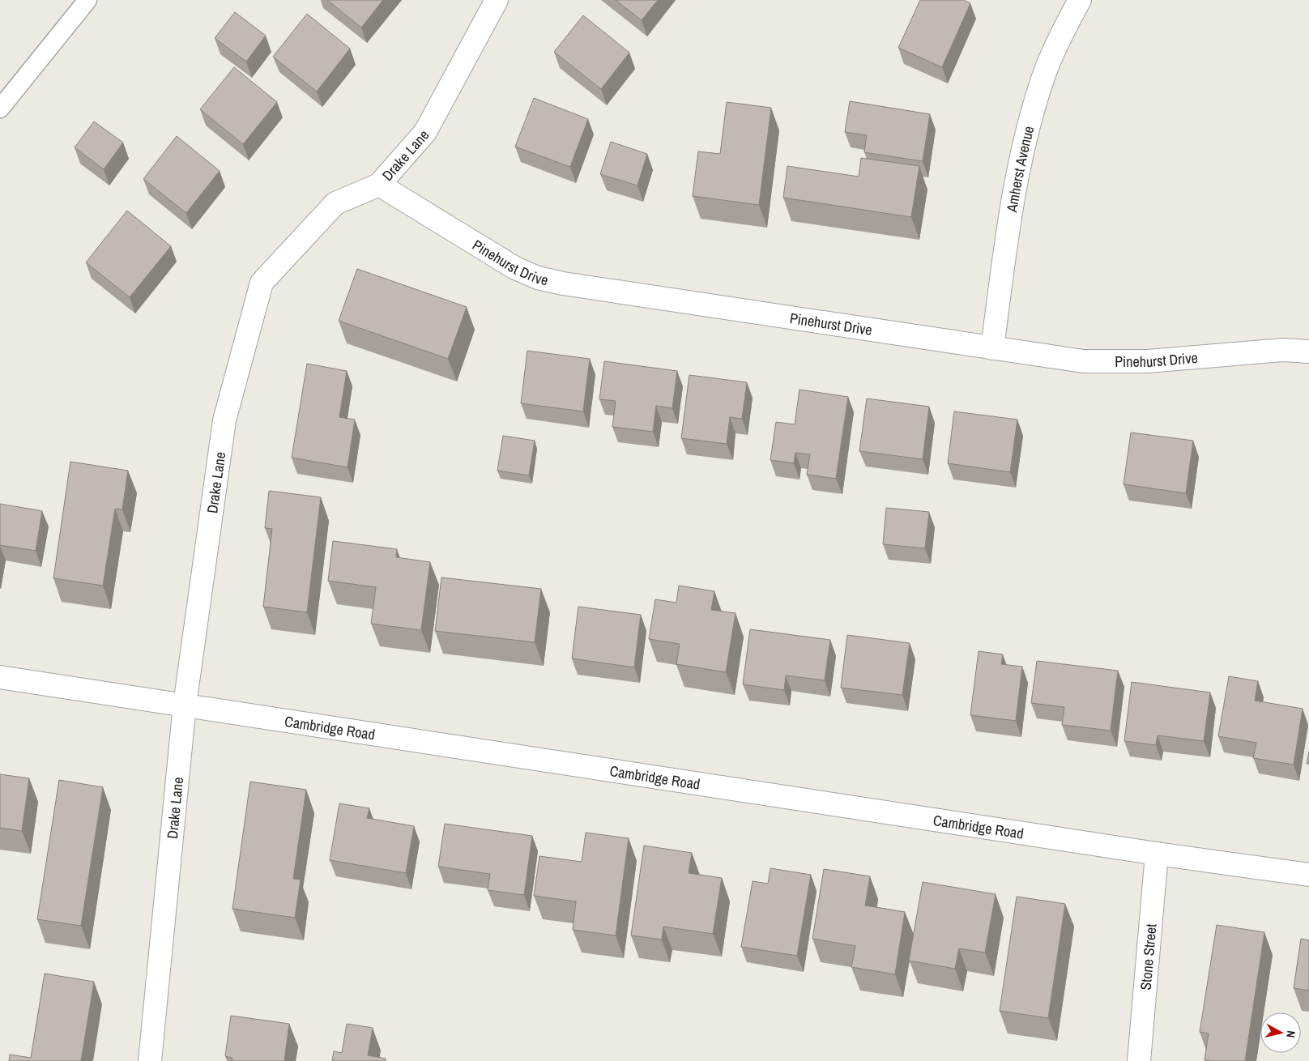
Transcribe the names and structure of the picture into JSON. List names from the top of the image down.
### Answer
{
  "streets": {
    "street": [
      "Drake Lane",
      "Amherst Avenue",
      "Pinehurst Drive",
      "Cambridge Road",
      "Stone Street"
    ]
  },
  "crossings": [
    ["Drake Lane", "Pinehurst Drive"],
    ["Drake Lane", "Cambridge Road"],
    ["Amherst Avenue", "Pinehurst Drive"],
    ["Cambridge Road", "Stone Street"]
  ],
  "north": "right"
}
